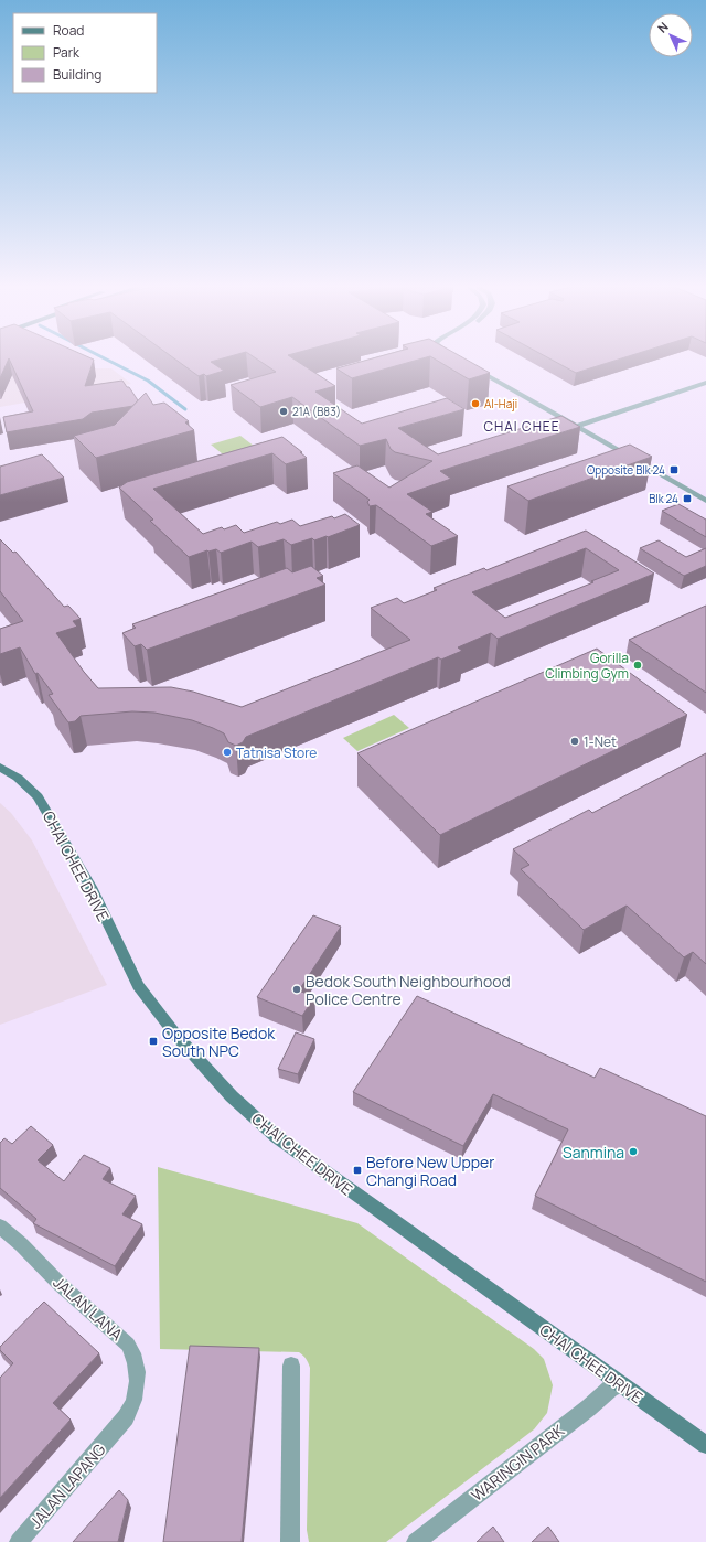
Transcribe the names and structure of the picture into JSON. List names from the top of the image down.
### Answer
{
  "streets": {
    "street": [
      "CHAI CHEE DRIVE",
      "JALAN LANA",
      "WARINGIN PARK",
      "JALAN LAPANG"
    ]
  },
  "crossings": [
    ["CHAI CHEE DRIVE", "WARINGIN PARK"],
    ["JALAN LANA", "JALAN LAPANG"]
  ],
  "districts": ["CHAI CHEE"],
  "places": {
    "other": [
      "Al-Haji",
      "21A (B83)",
      "Gorilla Climbing Gym",
      "1-Net",
      "Tatnisa Store",
      "Bedok South Neighbourhood Police Centre",
      "Sanmina"
    ],
    "transit": [
      "Opposite Blk 24",
      "Blk 24",
      "Opposite Bedok South NPC",
      "Before New Upper Changi Road"
    ]
  },
  "legend": ["Road", "Park", "Building"],
  "north": "top left"
}
